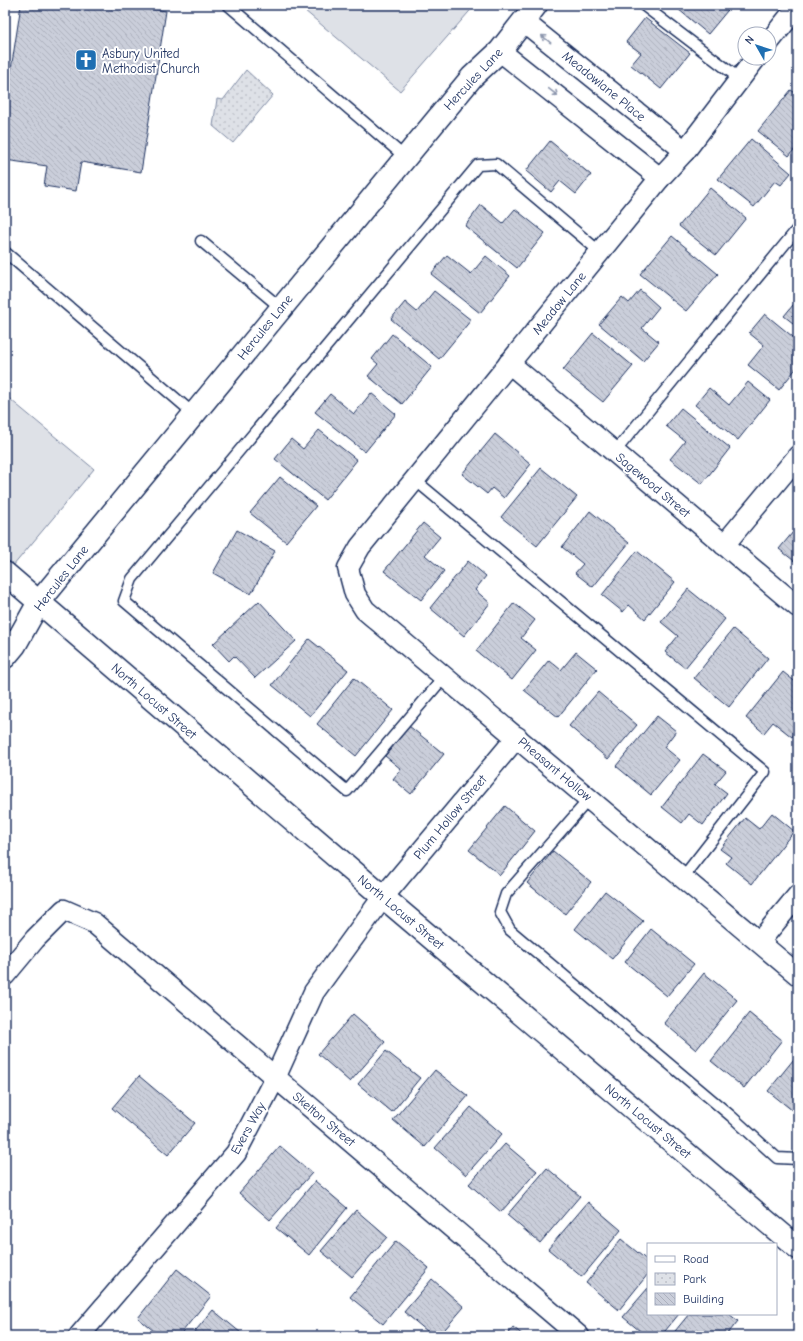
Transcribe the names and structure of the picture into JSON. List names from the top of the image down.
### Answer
{
  "streets": {
    "main road": ["Hercules Lane", "North Locust Street"],
    "street": [
      "Meadowlane Place",
      "Meadow Lane",
      "Sagewood Street",
      "Pheasant Hollow",
      "Plum Hollow Street",
      "Skelton Street",
      "Evers Way"
    ]
  },
  "crossings": [
    ["Hercules Lane", "Meadowlane Place"],
    ["Hercules Lane", "North Locust Street"],
    ["Meadowlane Place", "Meadow Lane"],
    ["Meadow Lane", "Sagewood Street"],
    ["Meadow Lane", "Pheasant Hollow"],
    ["North Locust Street", "Plum Hollow Street"],
    ["North Locust Street", "Evers Way"],
    ["Pheasant Hollow", "Plum Hollow Street"],
    ["Plum Hollow Street", "Evers Way"],
    ["Skelton Street", "Evers Way"]
  ],
  "places": {
    "church": ["Asbury United Methodist Church"]
  },
  "legend": ["Road", "Park", "Building"],
  "north": "top left"
}
